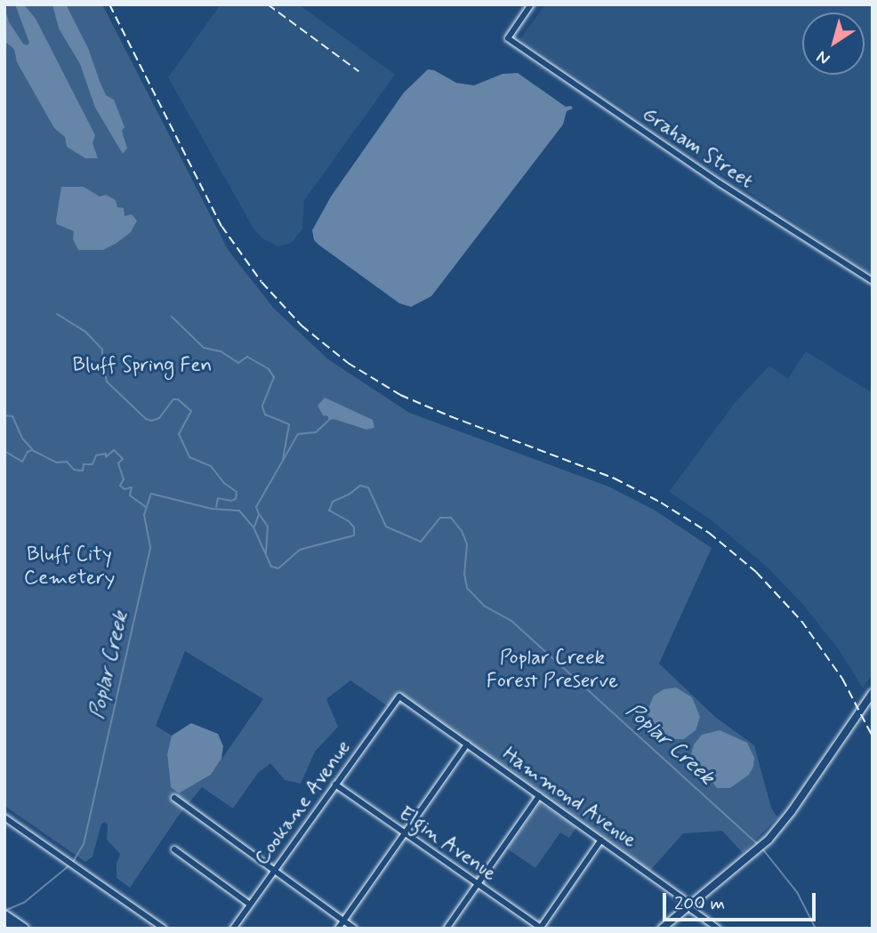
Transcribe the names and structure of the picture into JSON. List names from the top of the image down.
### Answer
{
  "streets": {
    "street": [
      "Graham Street",
      "Hammond Avenue",
      "Cookane Avenue",
      "Elgin Avenue"
    ]
  },
  "crossings": [
    ["Hammond Avenue", "Cookane Avenue"],
    ["Cookane Avenue", "Elgin Avenue"]
  ],
  "water": ["Poplar Creek"],
  "parks": ["Bluff Spring Fen", "Bluff City Cemetery", "Poplar Creek Forest Preserve"],
  "scale_bar": "200 m",
  "north": "bottom left"
}
